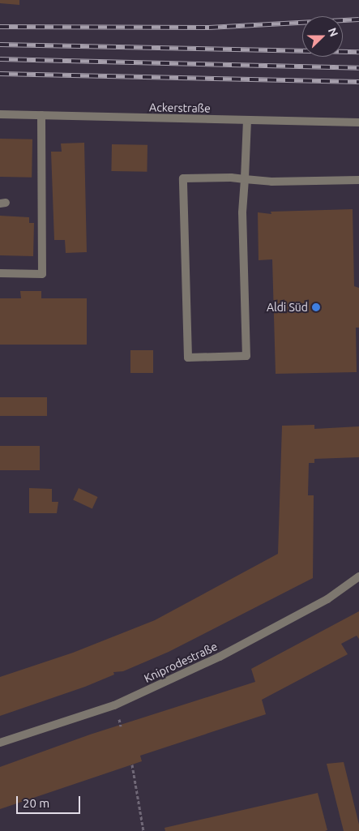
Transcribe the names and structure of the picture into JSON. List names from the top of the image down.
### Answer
{
  "streets": {
    "street": ["Ackerstraße", "Kniprodestraße"]
  },
  "places": ["Aldi Süd"],
  "scale_bar": "20 m",
  "north": "right"
}
